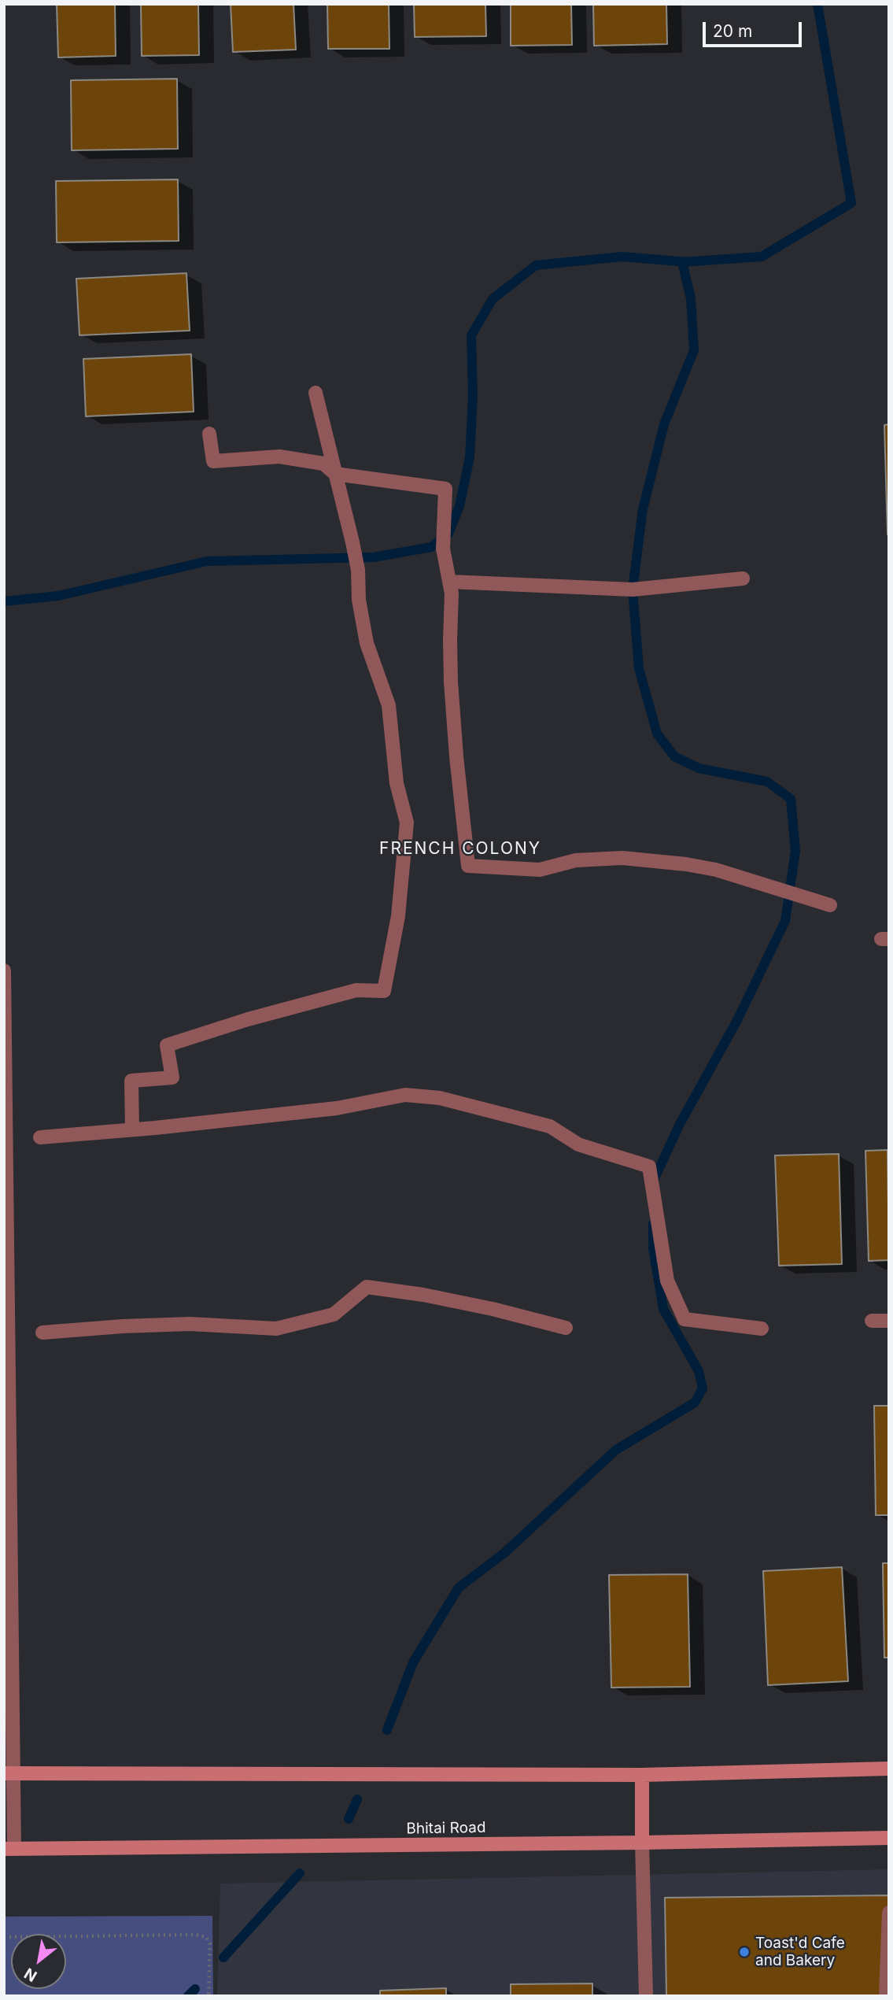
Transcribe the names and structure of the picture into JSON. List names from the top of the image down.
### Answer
{
  "streets": {
    "street": ["Bhitai Road"]
  },
  "districts": ["FRENCH COLONY"],
  "places": ["Toast'd Cafe and Bakery"],
  "scale_bar": "20 m",
  "north": "bottom left"
}
